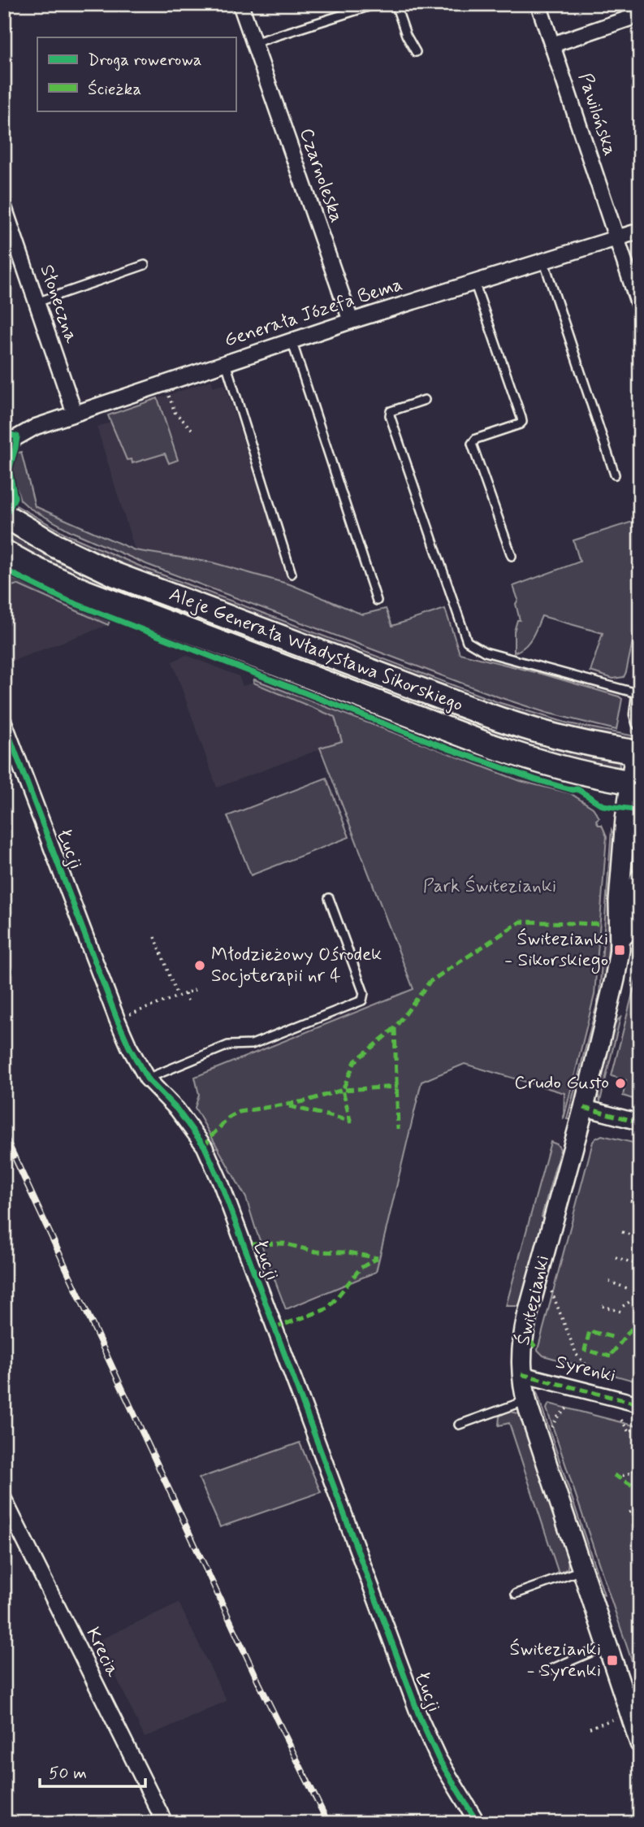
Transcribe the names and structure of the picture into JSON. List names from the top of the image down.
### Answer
{
  "streets": {
    "main road": ["Aleje Generała Władysława Sikorskiego"],
    "street": [
      "Pawilońska",
      "Czarnoleska",
      "Słoneczna",
      "Generała Józefa Bema",
      "Łucji",
      "Świtezianki",
      "Syrenki",
      "Krecia"
    ]
  },
  "crossings": [
    ["Pawilońska", "Generała Józefa Bema"],
    ["Czarnoleska", "Generała Józefa Bema"],
    ["Słoneczna", "Generała Józefa Bema"],
    ["Aleje Generała Władysława Sikorskiego", "Świtezianki"],
    ["Świtezianki", "Syrenki"]
  ],
  "parks": ["Park Świtezianki"],
  "places": {
    "transit": ["Świtezianki - Sikorskiego", "Świtezianki - Syrenki"],
    "other": ["Młodzieżowy Ośrodek Socjoterapii nr 4", "Crudo Gusto"]
  },
  "legend": ["Droga rowerowa", "Ścieżka"],
  "scale_bar": "50 m"
}
